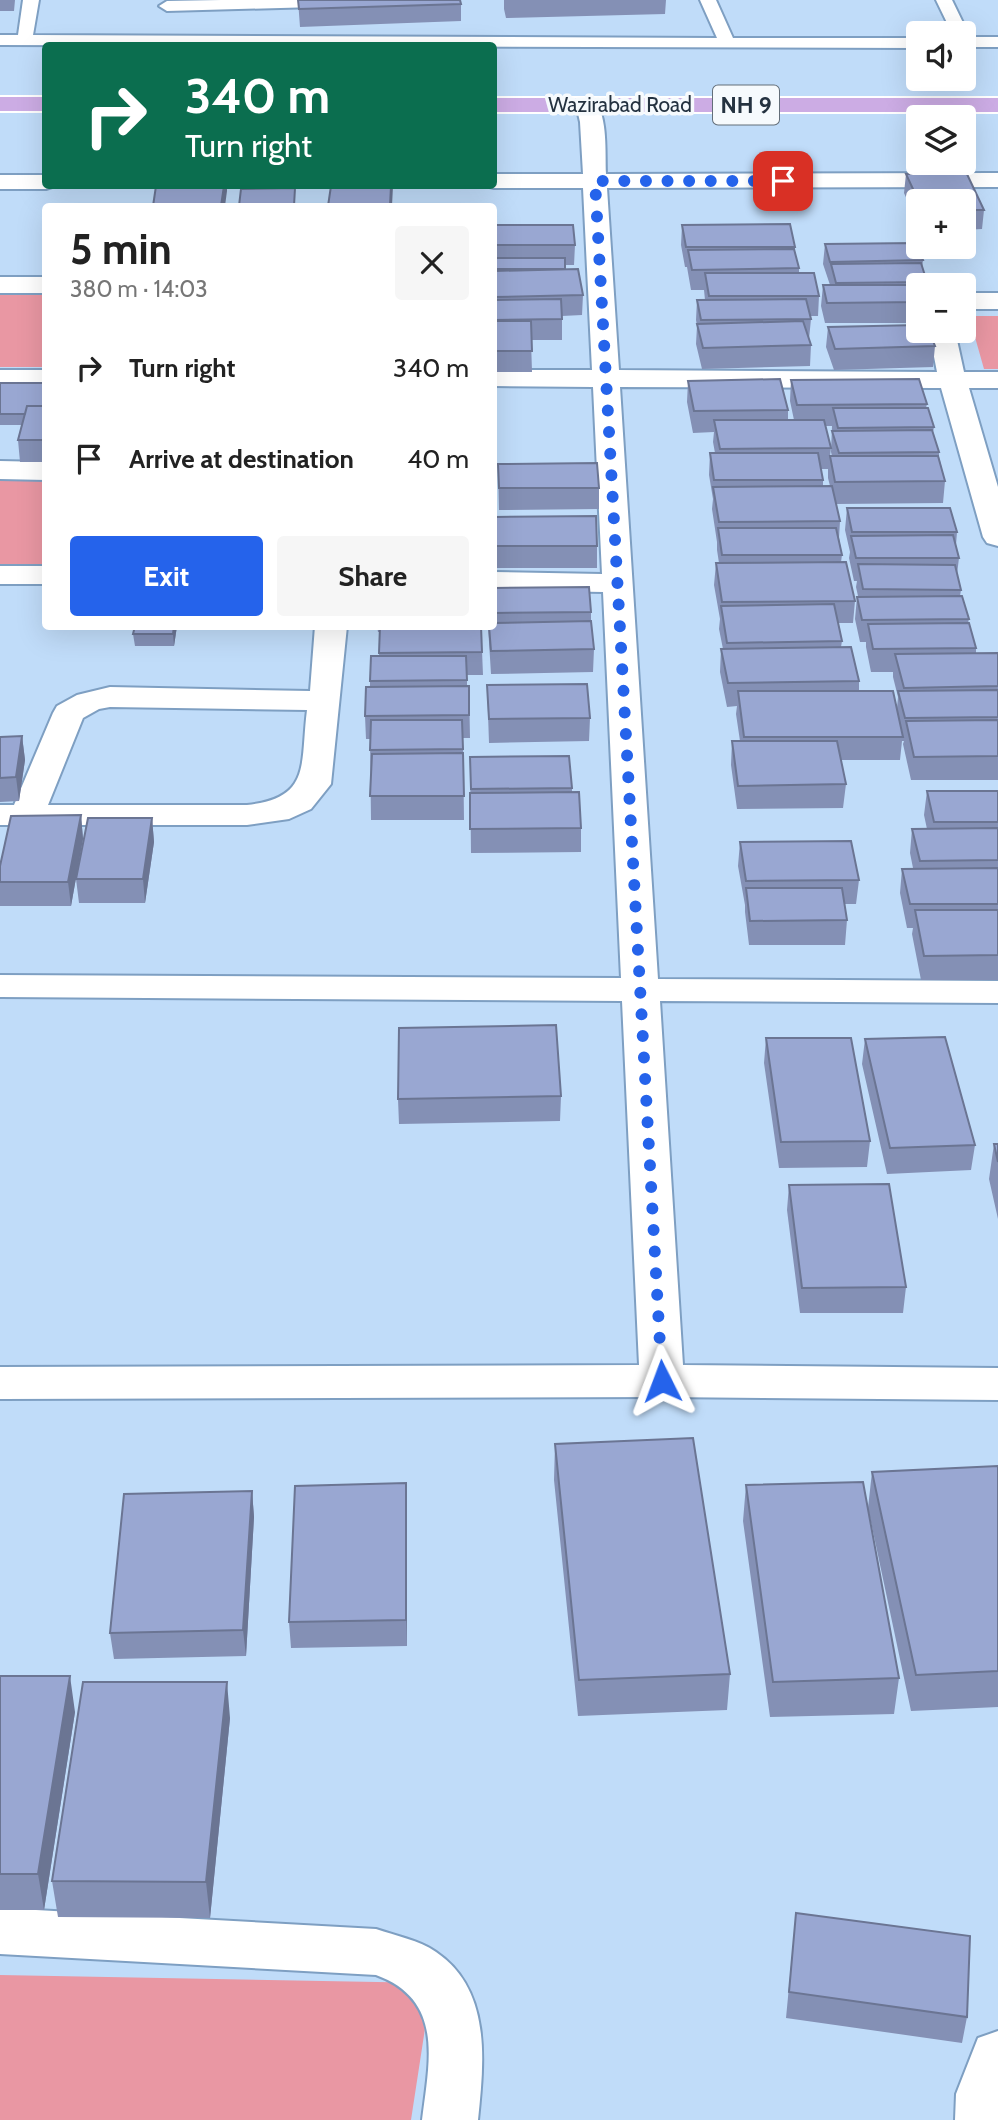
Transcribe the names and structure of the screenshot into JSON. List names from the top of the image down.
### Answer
{
  "streets": {
    "highway": ["Wazirabad Road", "NH 9"]
  },
  "page": {
    "map_buttons": ["+", "−"],
    "turn": ["340 m", "Turn right"],
    "heading": ["5 min", "380 m · 14:03"],
    "list": [
      {
        "name": "Turn right",
        "value": "340 m"
      },
      {
        "name": "Arrive at destination",
        "value": "40 m"
      }
    ],
    "buttons": ["Exit", "Share"]
  }
}
